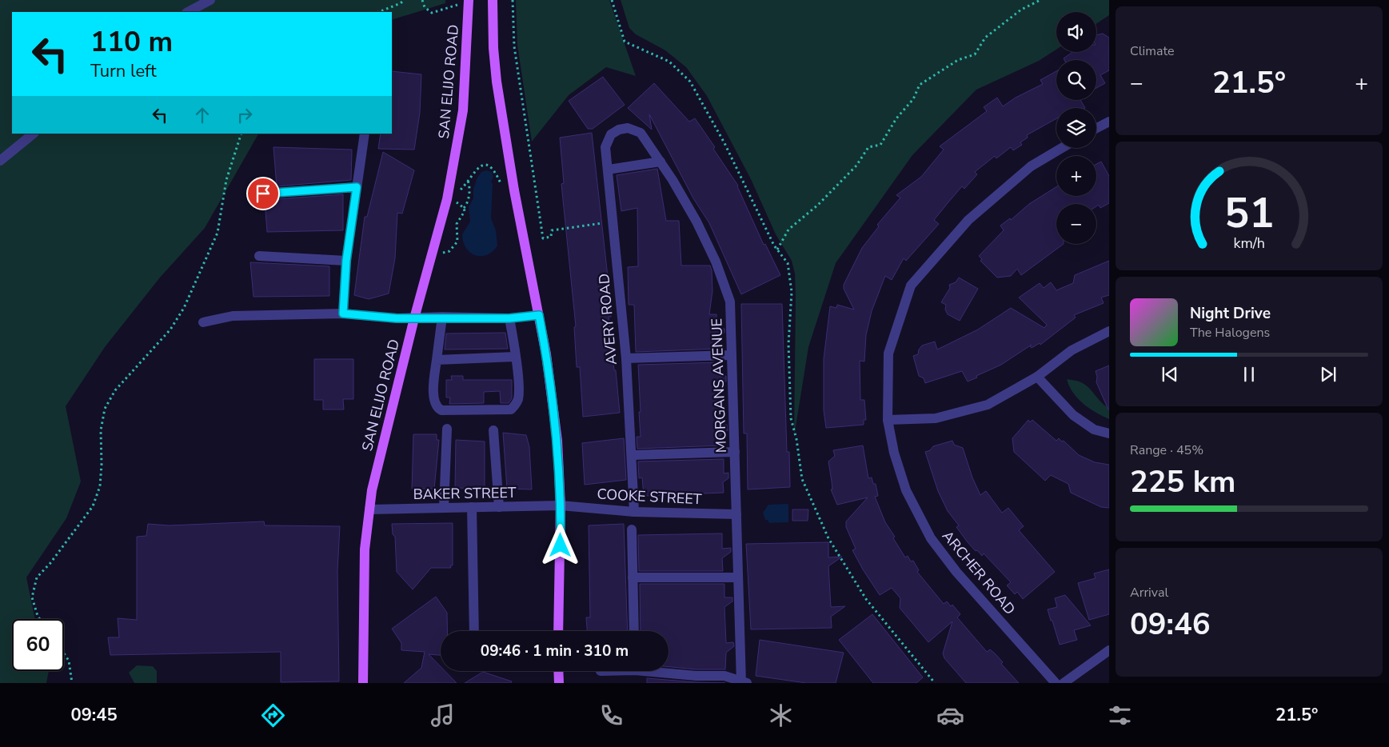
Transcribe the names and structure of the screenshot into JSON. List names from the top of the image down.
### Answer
{
  "streets": {
    "main road": ["SAN ELIJO ROAD"],
    "street": [
      "AVERY ROAD",
      "MORGANS AVENUE",
      "BAKER STREET",
      "COOKE STREET",
      "ARCHER ROAD"
    ]
  },
  "crossings": [
    ["SAN ELIJO ROAD", "BAKER STREET"],
    ["AVERY ROAD", "MORGANS AVENUE"],
    ["AVERY ROAD", "COOKE STREET"],
    ["MORGANS AVENUE", "COOKE STREET"],
    ["BAKER STREET", "COOKE STREET"]
  ],
  "page": {
    "tile": [
      "Climate",
      ["Range · 45%", "225 km"],
      ["Arrival", "09:46"]
    ],
    "map_buttons": ["+", "−"],
    "turn": ["110 m", "Turn left"],
    "heat": ["−", "21.5°", "+"],
    "song": ["Night Drive", "The Halogens"],
    "limit": "60",
    "trip": "09:46 · 1 min · 310 m",
    "tabs": ["09:45", "21.5°"],
    "gauge": ["51", "km/h"]
  }
}
